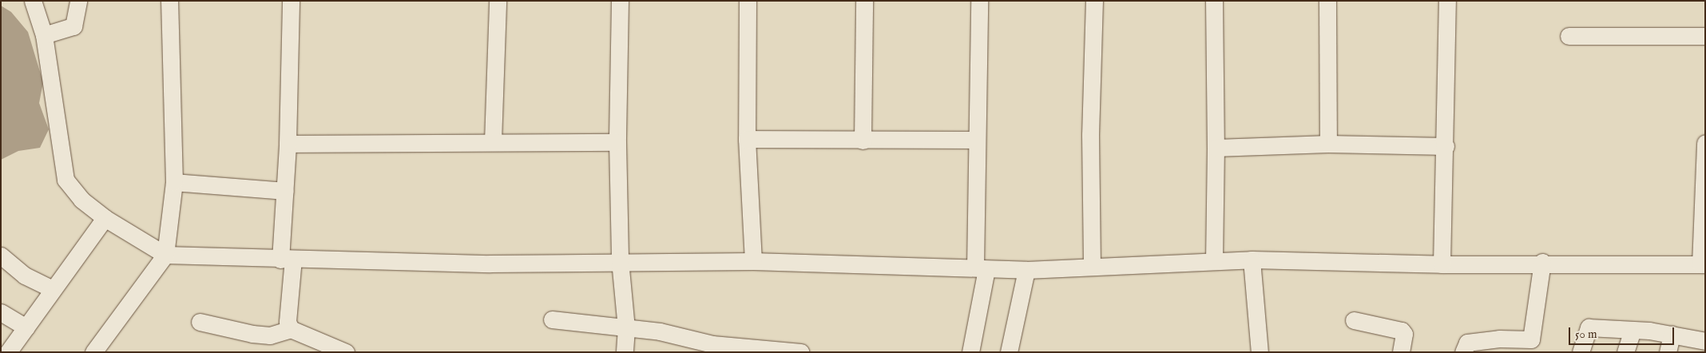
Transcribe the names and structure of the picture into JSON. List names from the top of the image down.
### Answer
{
  "scale_bar": "50 m"
}
